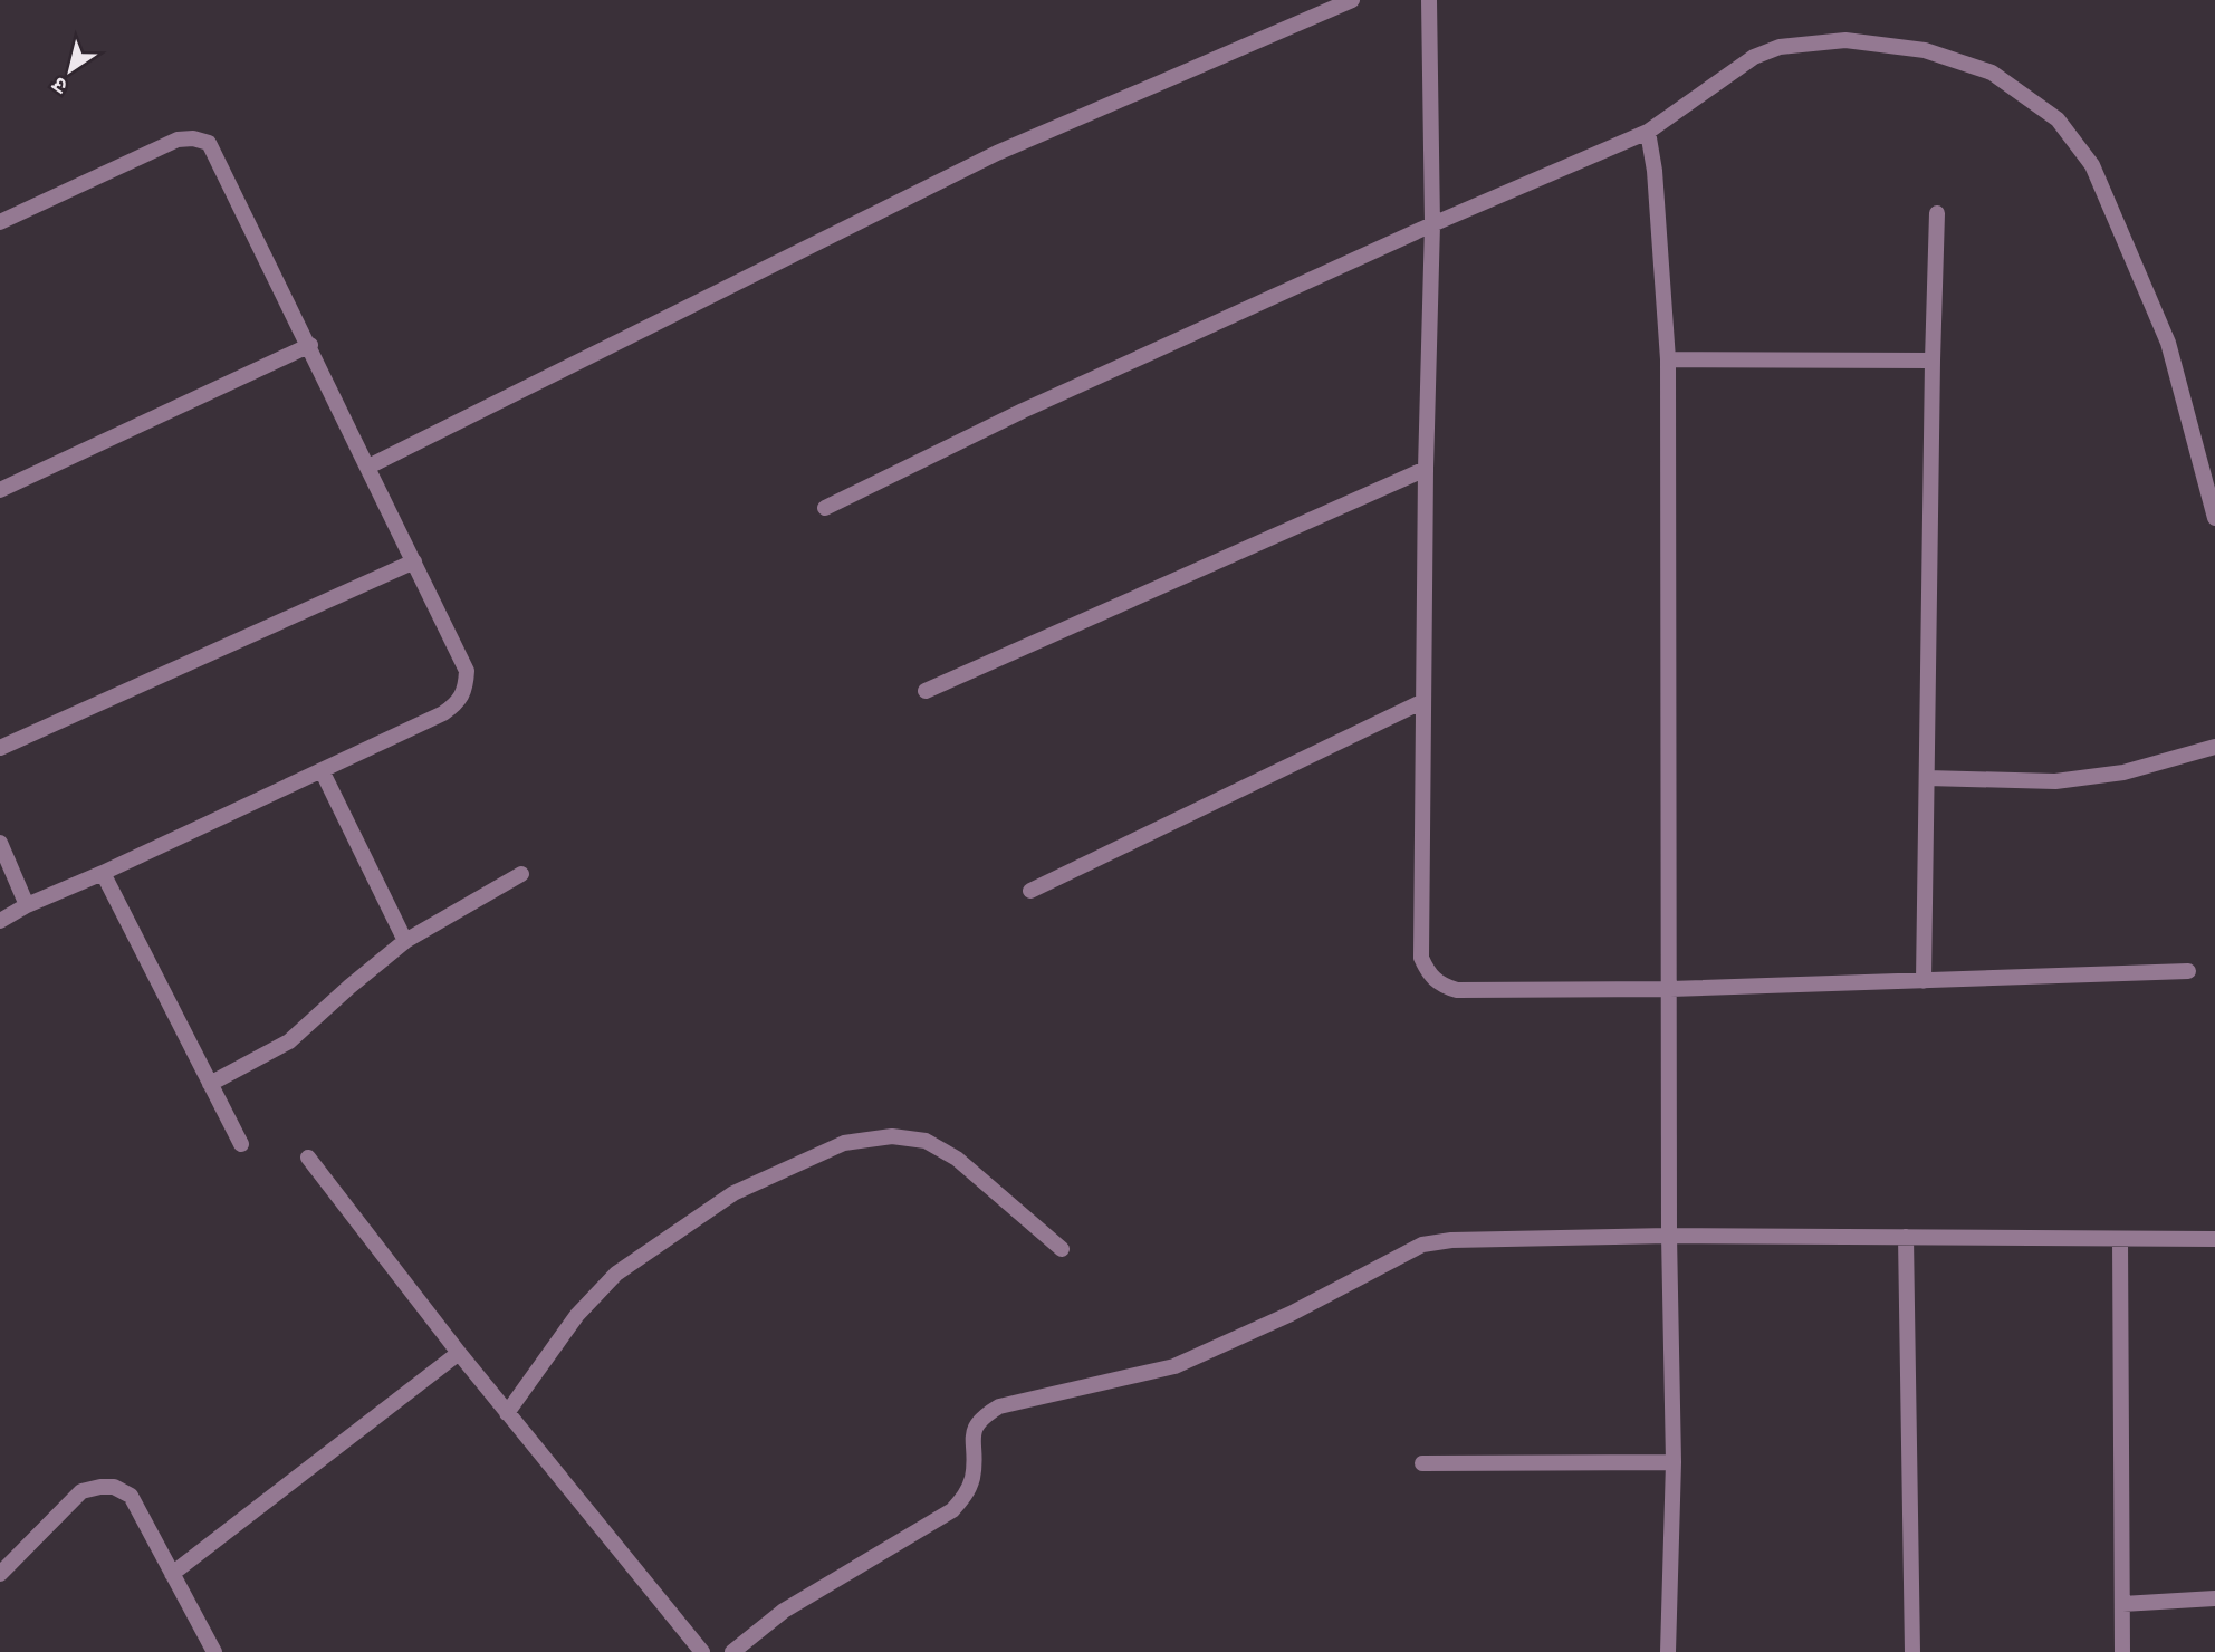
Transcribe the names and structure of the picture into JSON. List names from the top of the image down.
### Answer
{
  "north": "bottom left"
}
